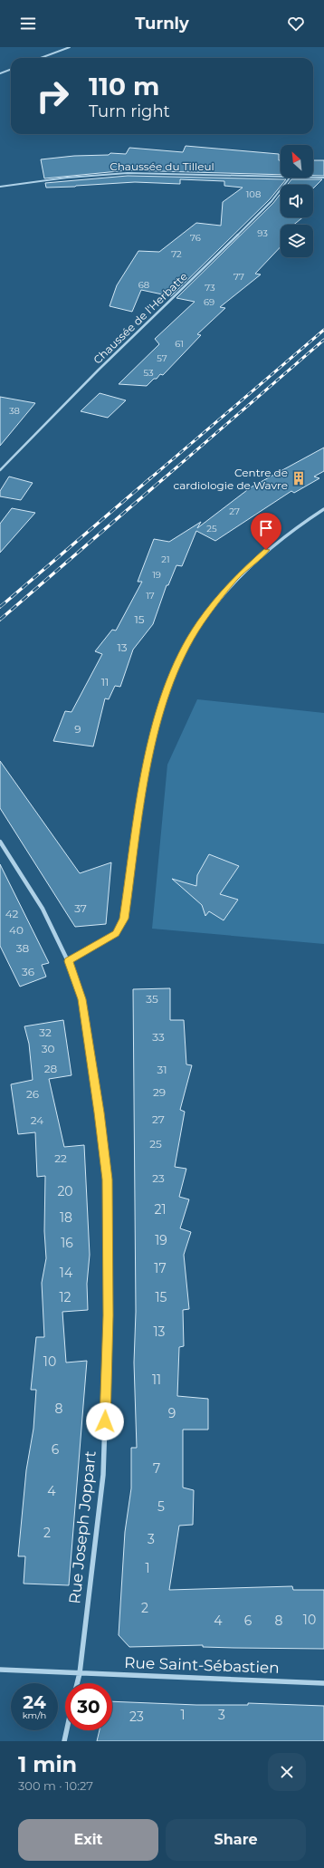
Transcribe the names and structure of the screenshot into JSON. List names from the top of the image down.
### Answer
{
  "streets": {
    "street": [
      "Chaussée du Tilleul",
      "Chaussée de l'Herbatte",
      "Rue Joseph Joppart",
      "Rue Saint-Sébastien"
    ]
  },
  "crossings": [
    ["Rue Joseph Joppart", "Rue Saint-Sébastien"]
  ],
  "places": {
    "building": ["Centre de cardiologie de Wavre"]
  },
  "house_numbers": [
    "108",
    "93",
    "76",
    "72",
    "77",
    "68",
    "73",
    "69",
    "61",
    "57",
    "53",
    "38",
    "27",
    "25",
    "21",
    "19",
    "17",
    "15",
    "13",
    "11",
    "9",
    "37",
    "42",
    "40",
    "38",
    "36",
    "35",
    "32",
    "33",
    "30",
    "28",
    "31",
    "29",
    "26",
    "27",
    "24",
    "25",
    "22",
    "23",
    "20",
    "21",
    "18",
    "19",
    "16",
    "17",
    "14",
    "12",
    "15",
    "13",
    "10",
    "11",
    "8",
    "9",
    "6",
    "7",
    "4",
    "5",
    "2",
    "3",
    "1",
    "2",
    "10",
    "4",
    "6",
    "8",
    "1",
    "3",
    "23"
  ],
  "north": "top left",
  "page": {
    "header": "Turnly",
    "turn": ["110 m", "Turn right"],
    "speed": "24 km/h",
    "limit": "30",
    "heading": ["1 min", "300 m · 10:27"],
    "buttons": ["Exit", "Share"]
  }
}
